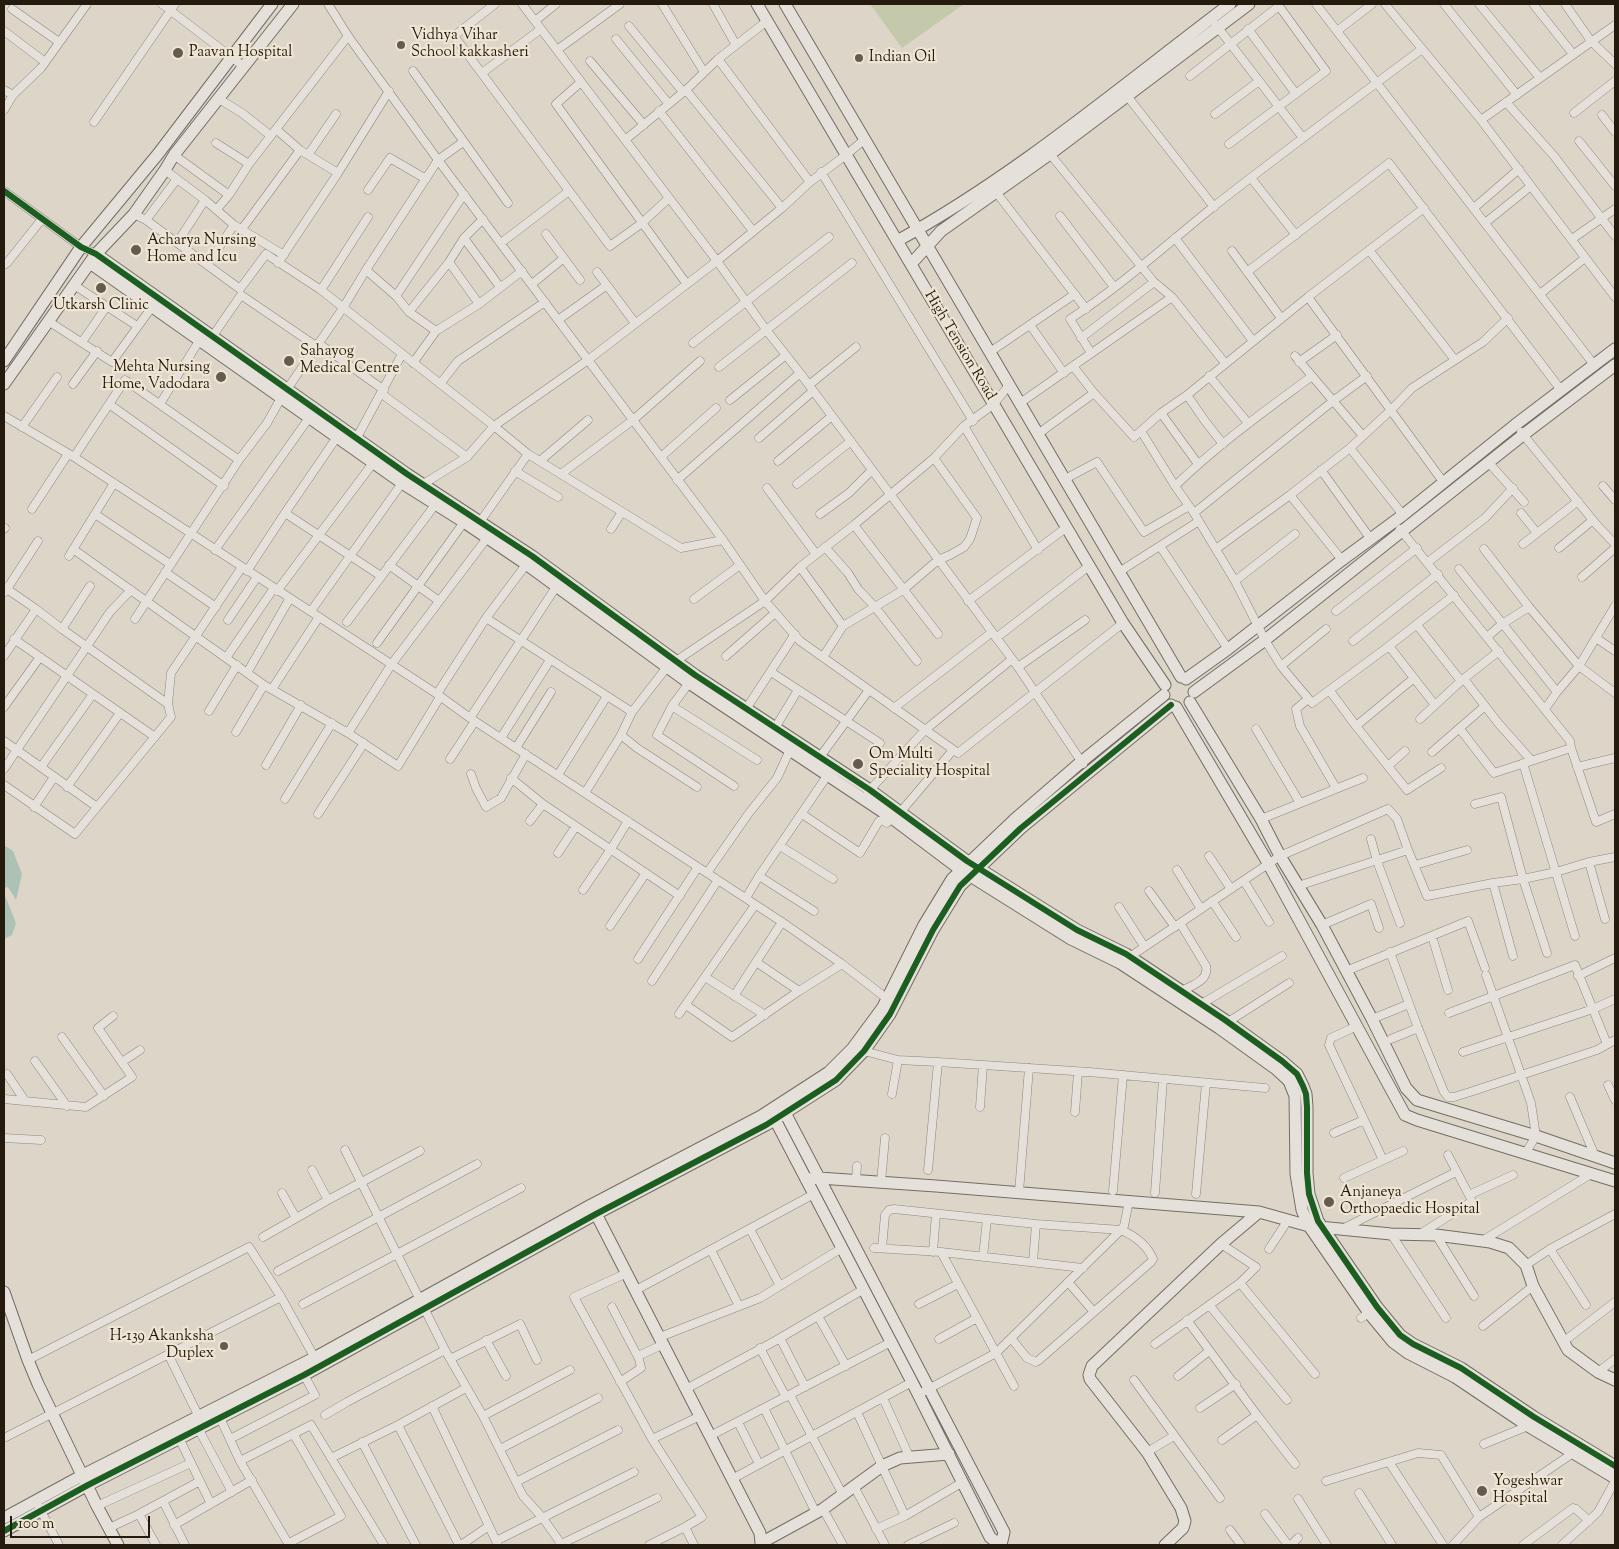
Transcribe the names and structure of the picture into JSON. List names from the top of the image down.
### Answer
{
  "streets": {
    "street": ["High Tension Road"]
  },
  "places": [
    "Vidhya Vihar School kakkasheri",
    "Paavan Hospital",
    "Indian Oil",
    "Acharya Nursing Home and Icu",
    "Utkarsh Clinic",
    "Sahayog Medical Centre",
    "Mehta Nursing Home, Vadodara",
    "Om Multi Speciality Hospital",
    "Anjaneya Orthopaedic Hospital",
    "H-139 Akanksha Duplex",
    "Yogeshwar Hospital"
  ],
  "scale_bar": "100 m"
}
